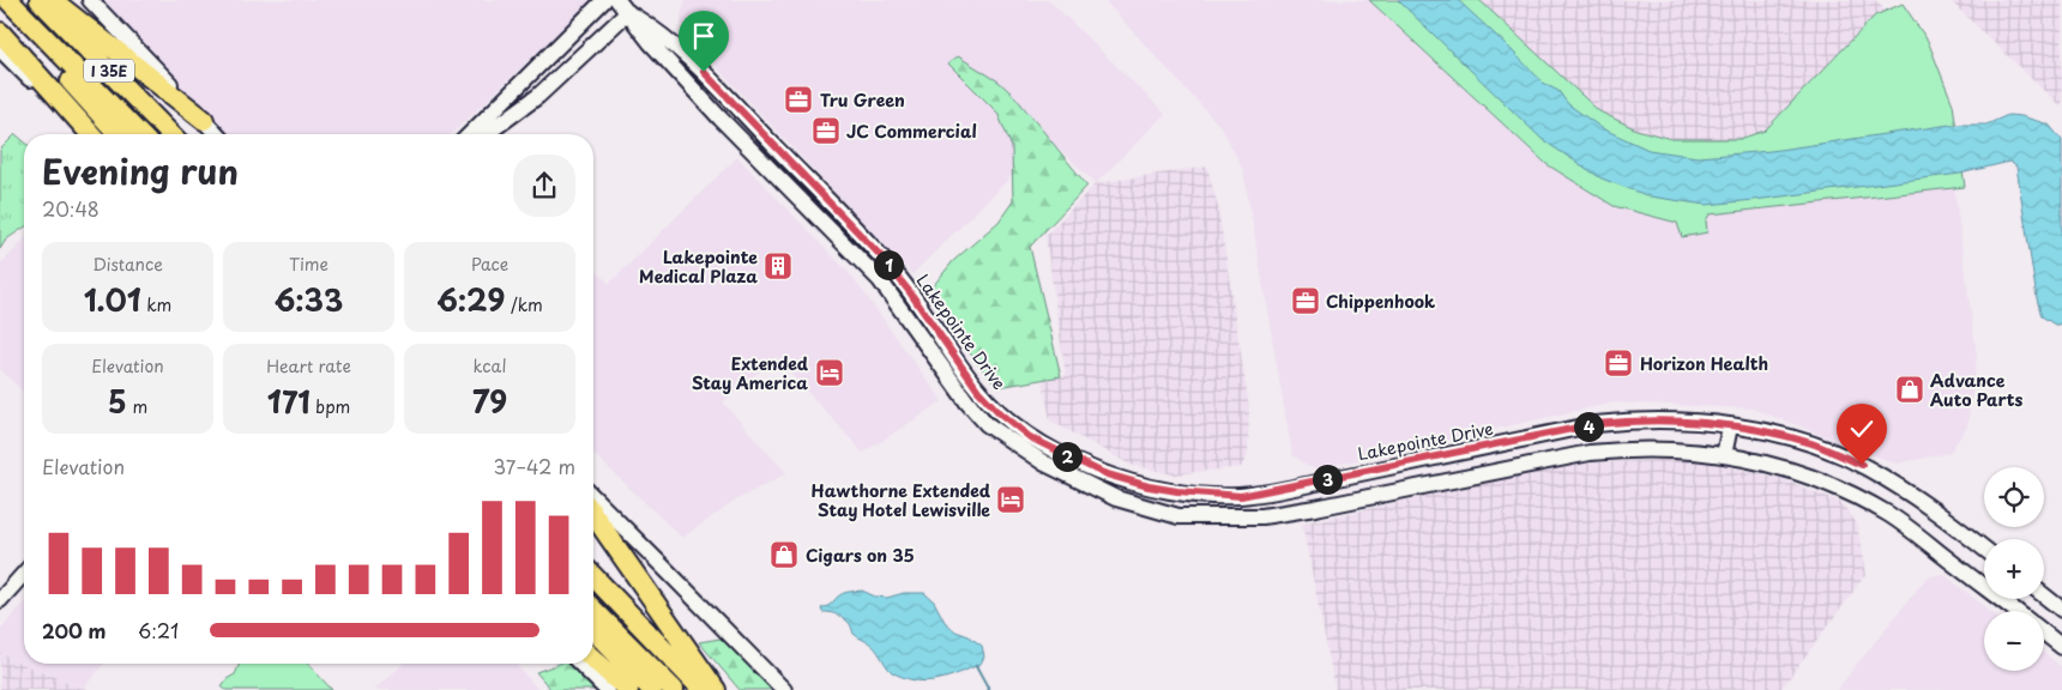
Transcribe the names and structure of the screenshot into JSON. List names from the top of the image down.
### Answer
{
  "streets": {
    "highway": ["I 35E"],
    "main road": ["Lakepointe Drive"]
  },
  "places": {
    "office": [
      "Tru Green",
      "JC Commercial",
      "Chippenhook",
      "Horizon Health"
    ],
    "building": ["Lakepointe Medical Plaza"],
    "hotel": ["Extended Stay America", "Hawthorne Extended Stay Hotel Lewisville"],
    "shop": ["Advance Auto Parts", "Cigars on 35"]
  },
  "page": {
    "heading": ["Evening run", "20:48"],
    "stats": [
      ["Distance", "1.01 km"],
      ["Time", "6:33"],
      ["Pace", "6:29 /km"],
      ["Elevation", "5 m"],
      ["Heart rate", "171 bpm"],
      ["kcal", "79"]
    ],
    "pins": [
      "1",
      "4",
      "2",
      "3"
    ],
    "chart": ["Elevation", "37–42 m"],
    "map_buttons": ["+", "−"],
    "list": [
      {
        "name": "200 m",
        "note": "6:21"
      }
    ]
  }
}
